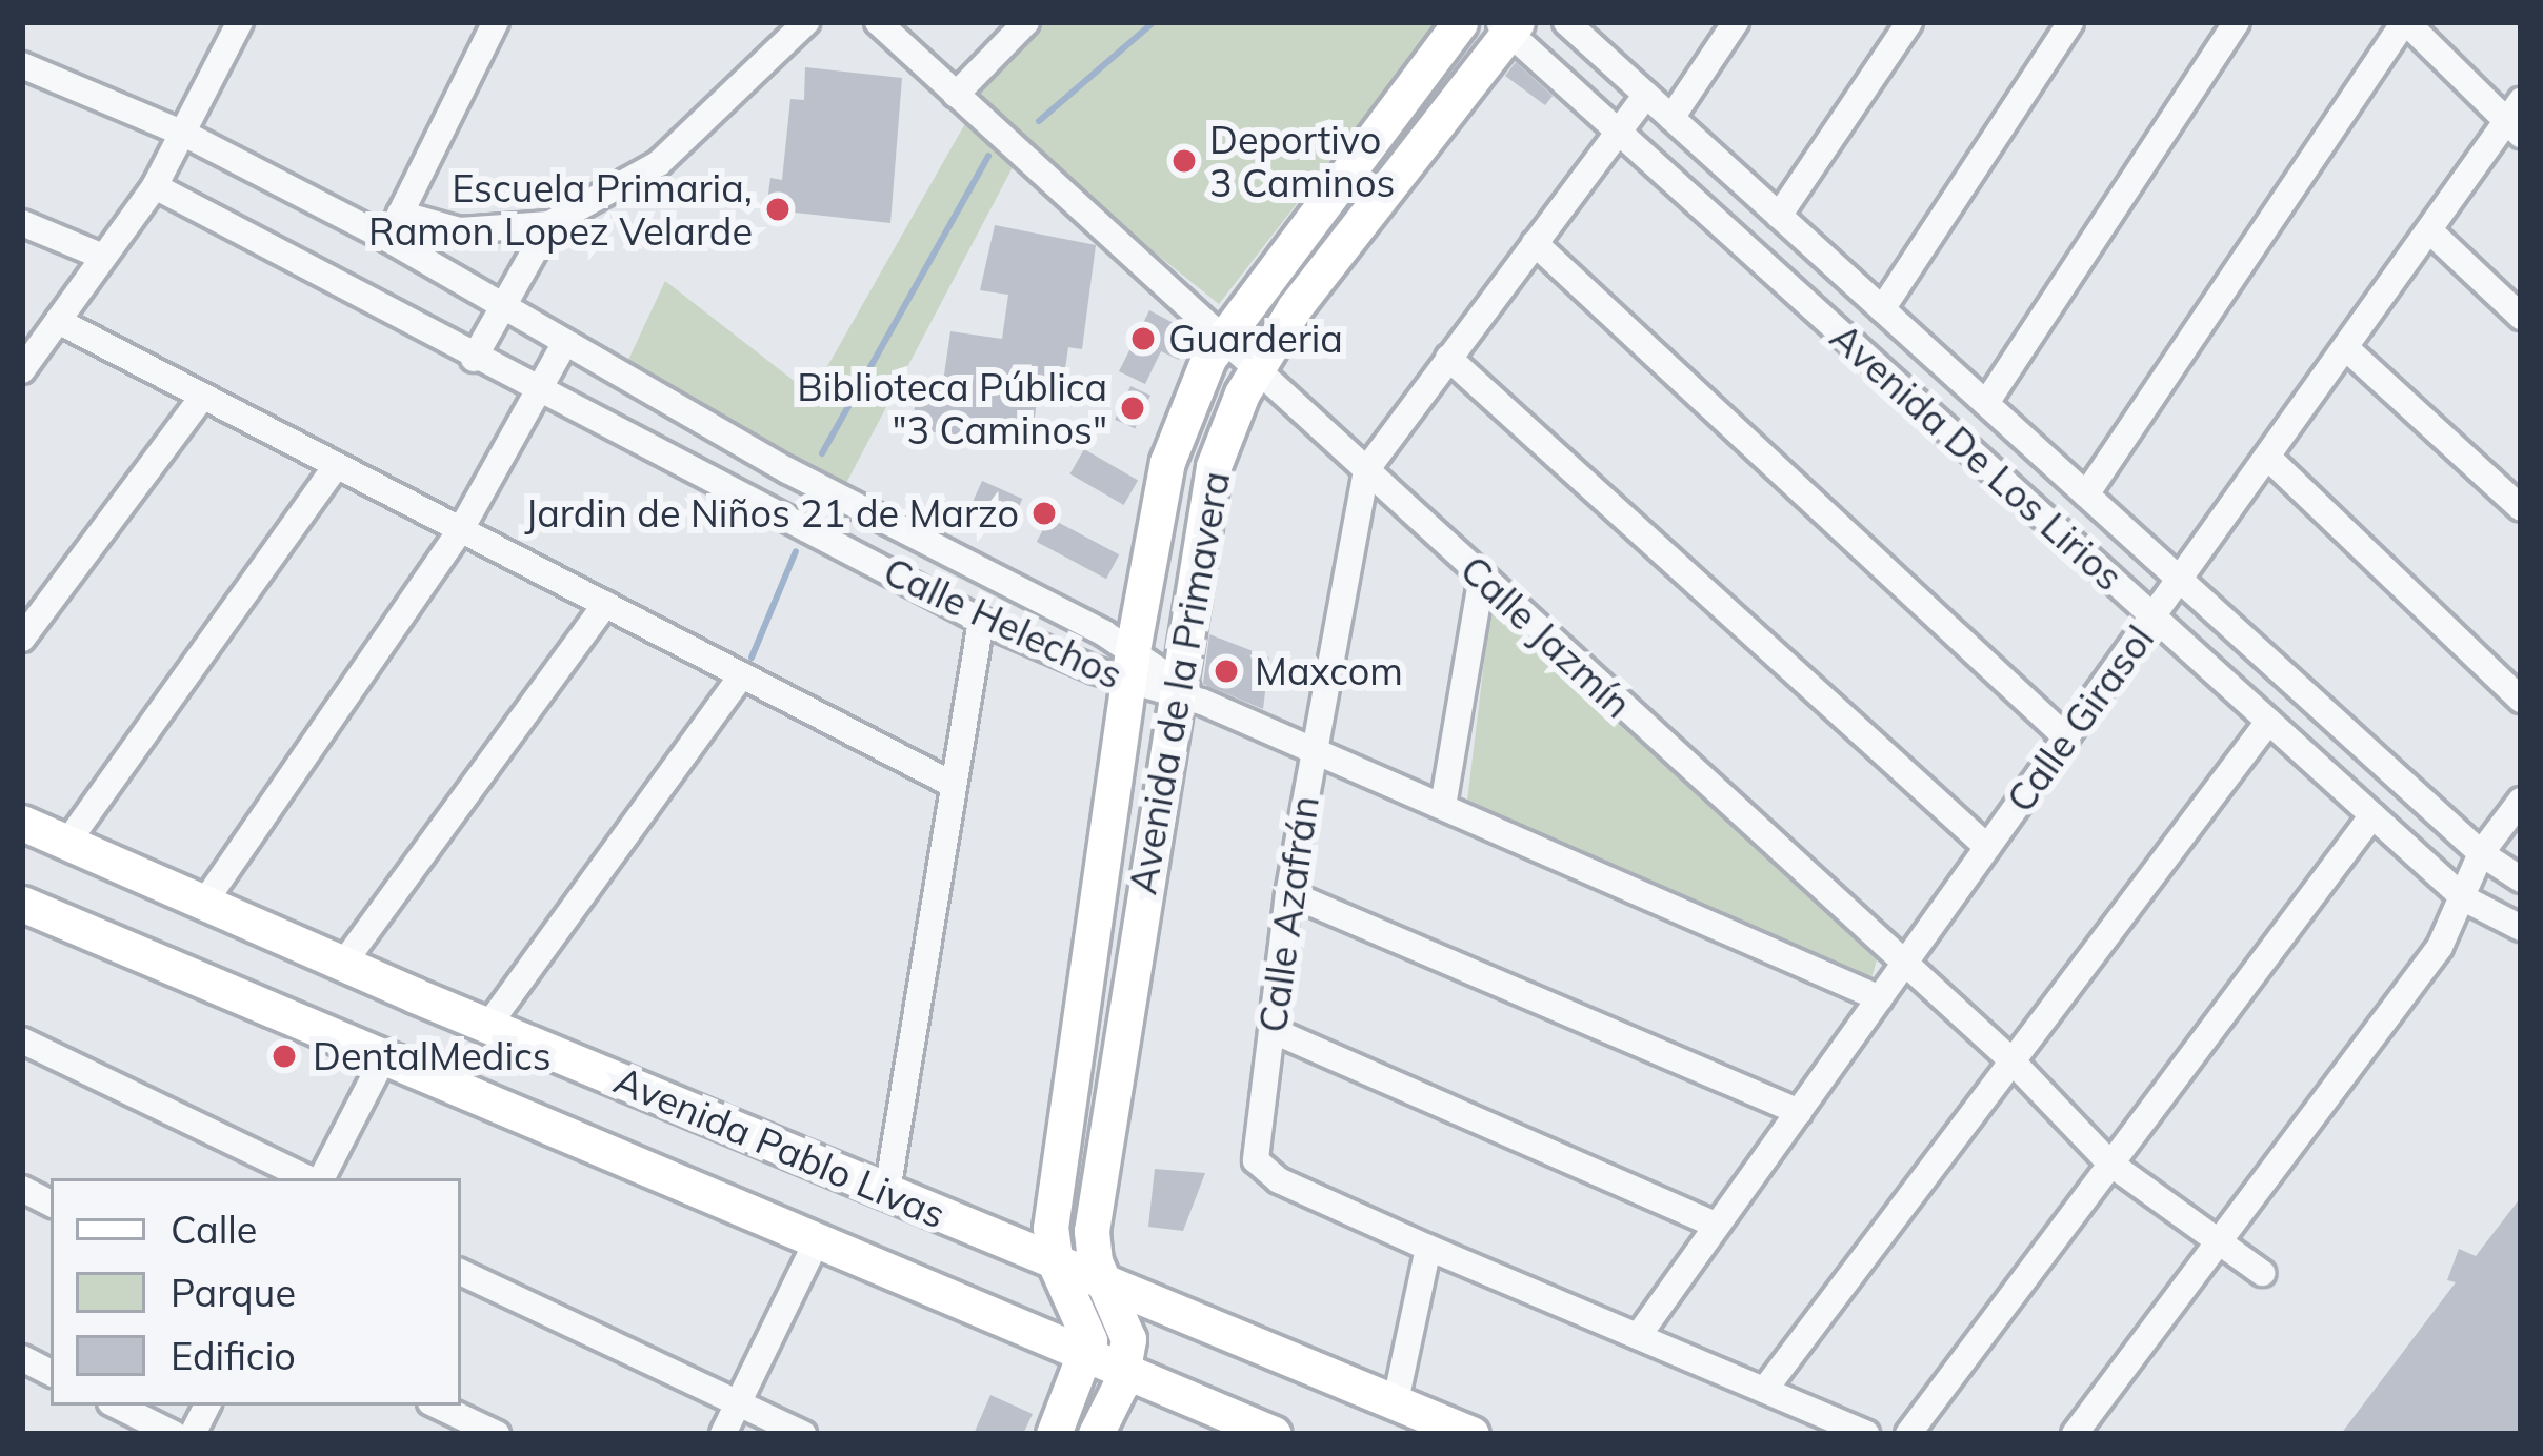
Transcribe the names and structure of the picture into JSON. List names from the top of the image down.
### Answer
{
  "streets": {
    "street": [
      "Avenida De Los Lirios",
      "Calle Helechos",
      "Calle Jazmín",
      "Avenida de la Primavera",
      "Calle Girasol",
      "Calle Azafrán",
      "Avenida Pablo Livas"
    ]
  },
  "crossings": [
    ["Avenida De Los Lirios", "Avenida de la Primavera"],
    ["Avenida De Los Lirios", "Calle Girasol"],
    ["Avenida De Los Lirios", "Calle Azafrán"],
    ["Calle Helechos", "Avenida de la Primavera"],
    ["Calle Jazmín", "Avenida de la Primavera"],
    ["Calle Jazmín", "Calle Girasol"],
    ["Calle Jazmín", "Calle Azafrán"],
    ["Avenida de la Primavera", "Avenida Pablo Livas"],
    ["Calle Girasol", "Calle Azafrán"]
  ],
  "places": [
    "Deportivo 3 Caminos",
    "Escuela Primaria, Ramon Lopez Velarde",
    "Guarderia",
    "Biblioteca Pública \"3 Caminos\"",
    "Jardin de Niños 21 de Marzo",
    "Maxcom",
    "DentalMedics"
  ],
  "legend": ["Calle", "Parque", "Edificio"]
}
